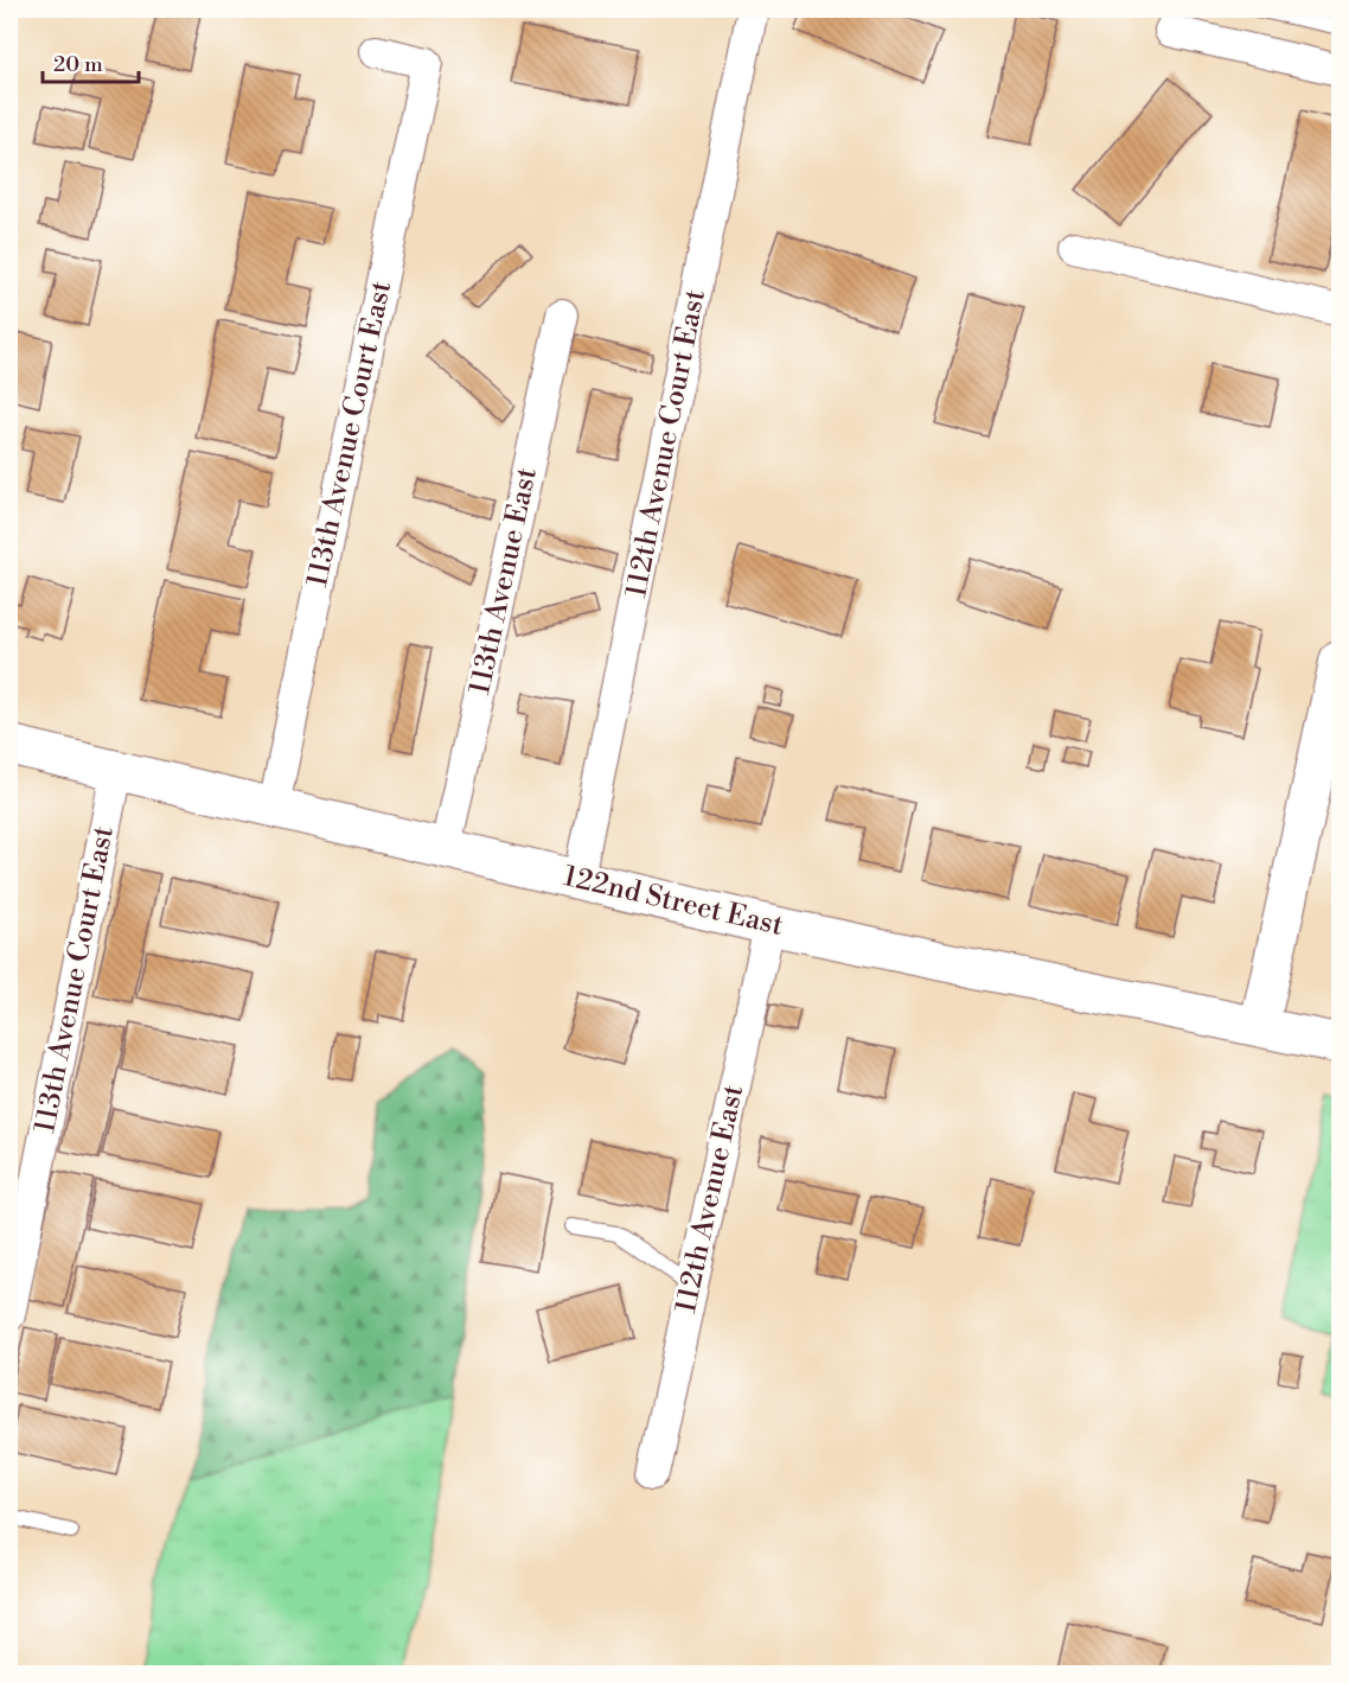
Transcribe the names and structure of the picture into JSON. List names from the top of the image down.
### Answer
{
  "streets": {
    "street": [
      "113th Avenue Court East",
      "112th Avenue Court East",
      "113th Avenue East",
      "122nd Street East",
      "112th Avenue East"
    ]
  },
  "crossings": [
    ["113th Avenue Court East", "122nd Street East"],
    ["112th Avenue Court East", "122nd Street East"],
    ["113th Avenue East", "122nd Street East"],
    ["122nd Street East", "112th Avenue East"]
  ],
  "scale_bar": "20 m"
}
